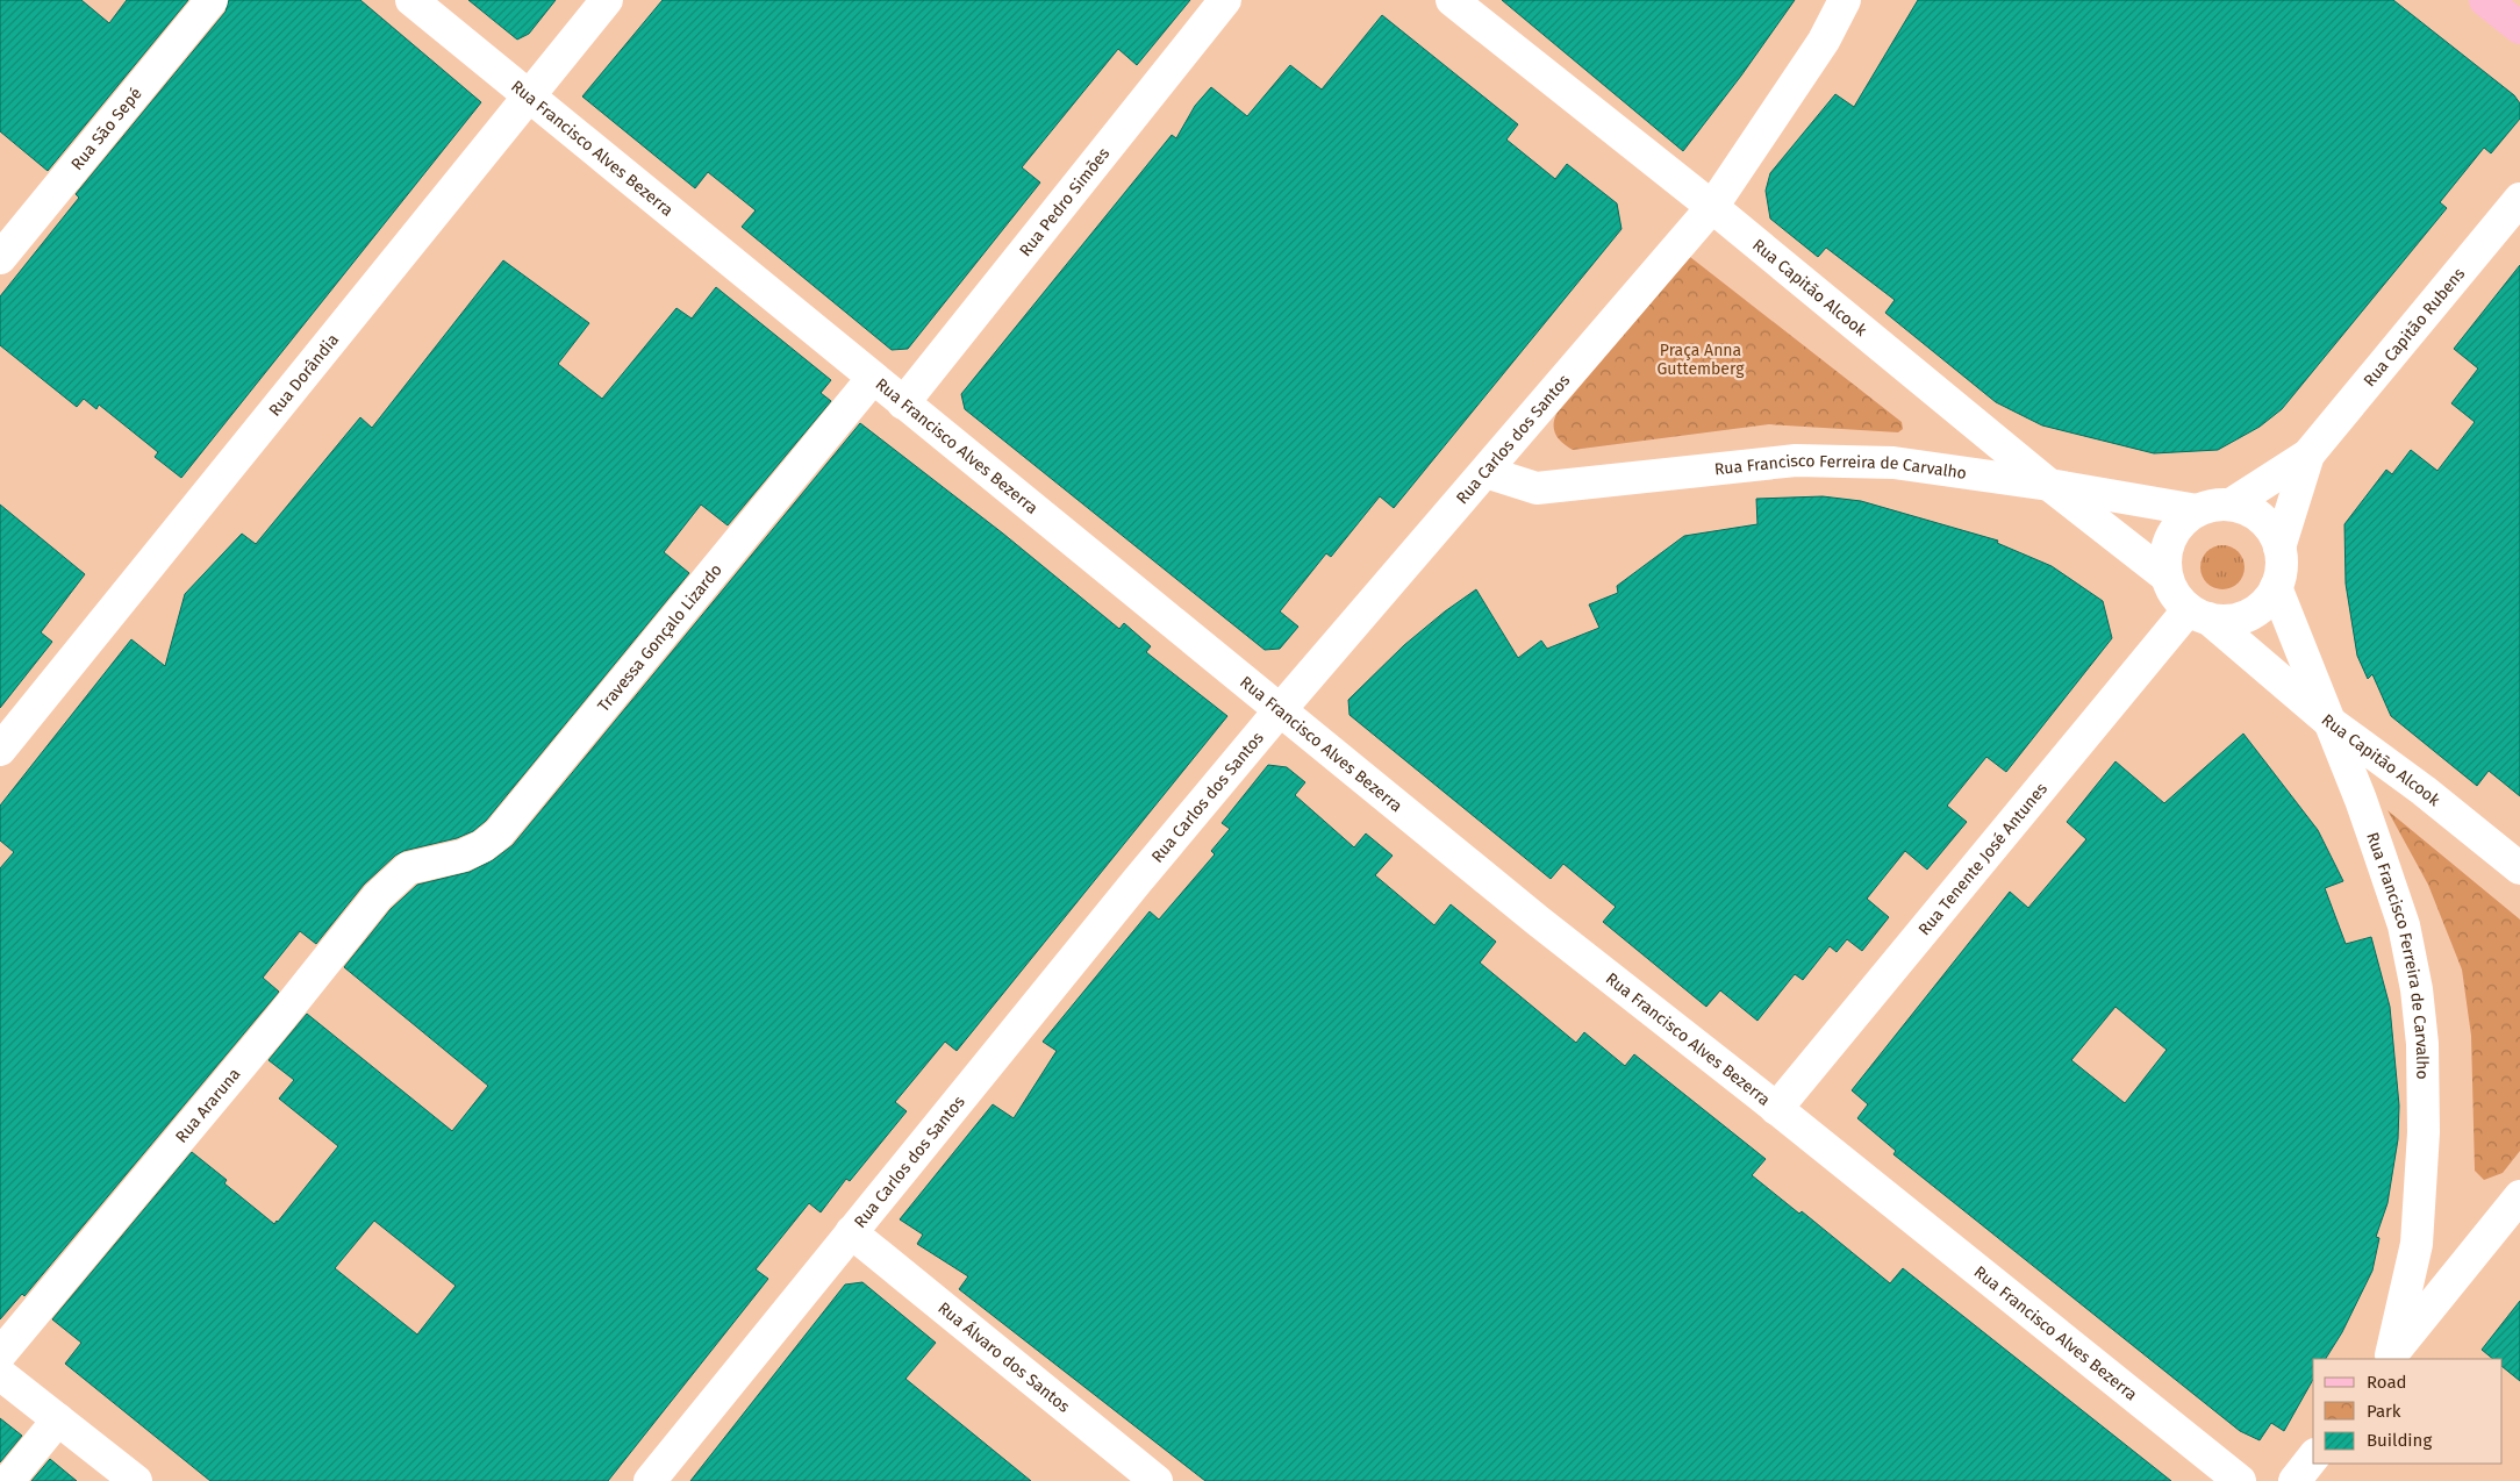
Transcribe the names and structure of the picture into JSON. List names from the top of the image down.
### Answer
{
  "streets": {
    "street": [
      "Rua São Sepé",
      "Rua Francisco Alves Bezerra",
      "Rua Pedro Simões",
      "Rua Capitão Alcook",
      "Rua Capitão Rubens",
      "Rua Dorândia",
      "Rua Carlos dos Santos",
      "Rua Francisco Ferreira de Carvalho",
      "Travessa Gonçalo Lizardo",
      "Rua Tenente José Antunes",
      "Rua Araruna",
      "Rua Álvaro dos Santos"
    ]
  },
  "crossings": [
    ["Rua Francisco Alves Bezerra", "Rua Pedro Simões"],
    ["Rua Francisco Alves Bezerra", "Rua Dorândia"],
    ["Rua Francisco Alves Bezerra", "Rua Carlos dos Santos"],
    ["Rua Francisco Alves Bezerra", "Travessa Gonçalo Lizardo"],
    ["Rua Francisco Alves Bezerra", "Rua Tenente José Antunes"],
    ["Rua Capitão Alcook", "Rua Capitão Rubens"],
    ["Rua Capitão Alcook", "Rua Carlos dos Santos"],
    ["Rua Capitão Alcook", "Rua Francisco Ferreira de Carvalho"],
    ["Rua Capitão Alcook", "Rua Tenente José Antunes"],
    ["Rua Capitão Rubens", "Rua Francisco Ferreira de Carvalho"],
    ["Rua Capitão Rubens", "Rua Tenente José Antunes"],
    ["Rua Carlos dos Santos", "Rua Francisco Ferreira de Carvalho"],
    ["Rua Carlos dos Santos", "Rua Álvaro dos Santos"],
    ["Rua Francisco Ferreira de Carvalho", "Rua Tenente José Antunes"],
    ["Travessa Gonçalo Lizardo", "Rua Araruna"]
  ],
  "parks": ["Praça Anna Guttemberg"],
  "legend": ["Road", "Park", "Building"]
}
